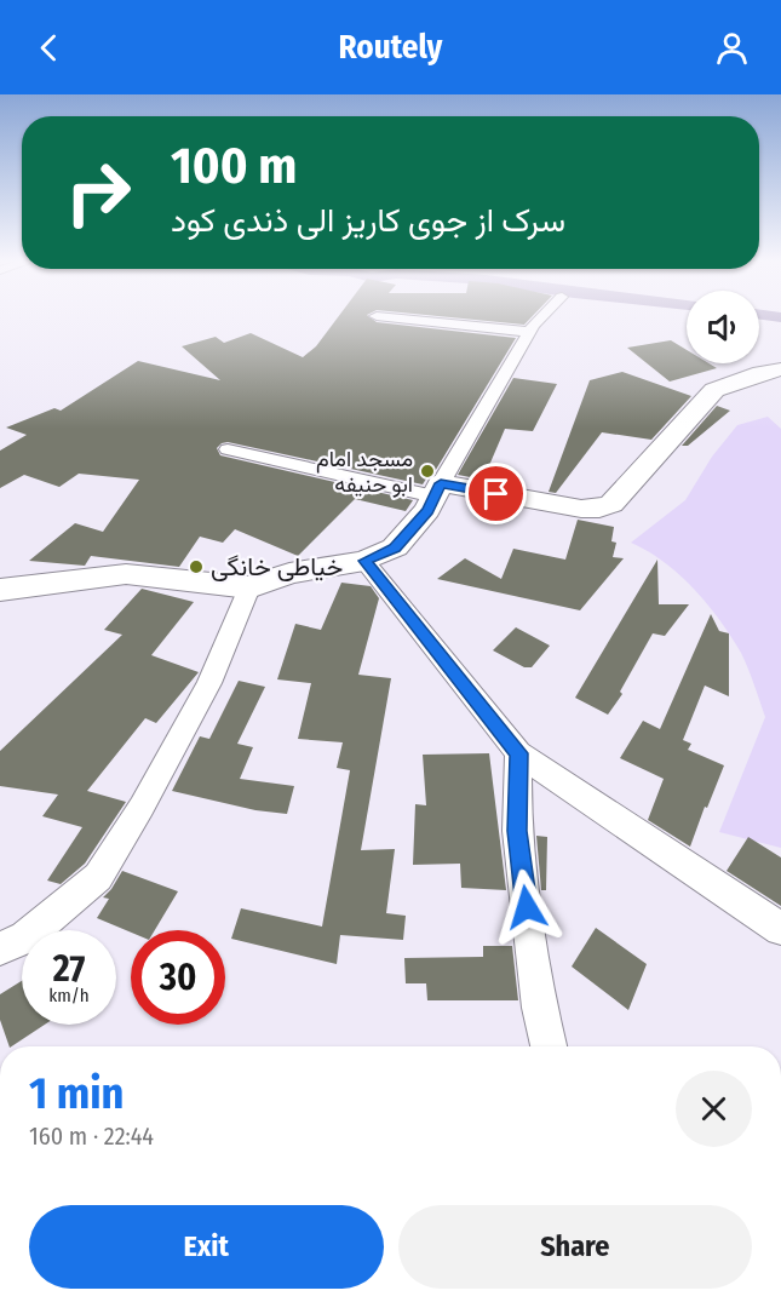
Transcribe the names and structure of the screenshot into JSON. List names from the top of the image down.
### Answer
{
  "places": ["مسجد امام ابو حنیفه", "خیاطی خانگی"],
  "page": {
    "header": "Routely",
    "turn": ["100 m", "سرک از جوی کاریز الی ذندی کود"],
    "speed": "27 km/h",
    "limit": "30",
    "heading": ["1 min", "160 m · 22:44"],
    "buttons": ["Exit", "Share"]
  }
}
